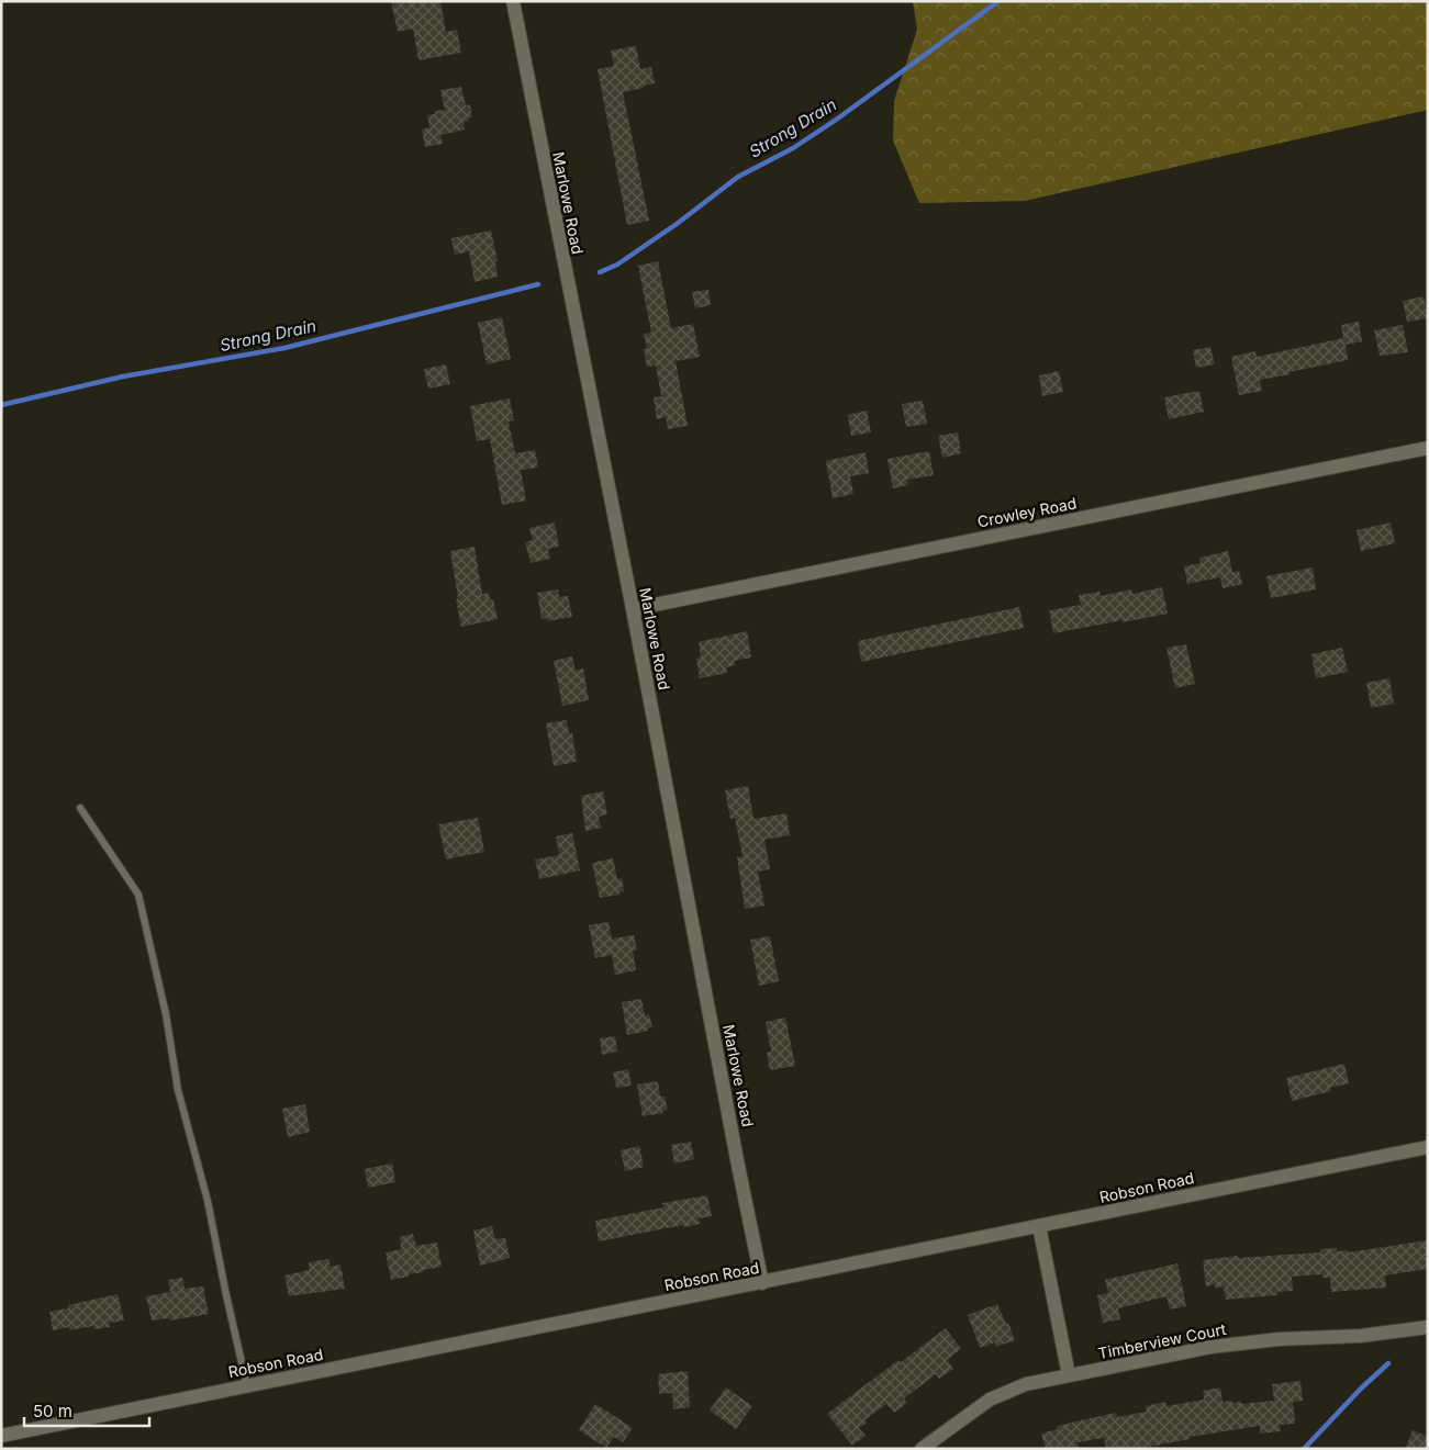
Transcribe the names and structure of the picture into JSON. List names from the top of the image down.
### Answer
{
  "streets": {
    "street": [
      "Marlowe Road",
      "Crowley Road",
      "Robson Road",
      "Timberview Court"
    ]
  },
  "crossings": [
    ["Marlowe Road", "Crowley Road"],
    ["Marlowe Road", "Robson Road"]
  ],
  "water": ["Strong Drain"],
  "scale_bar": "50 m"
}
